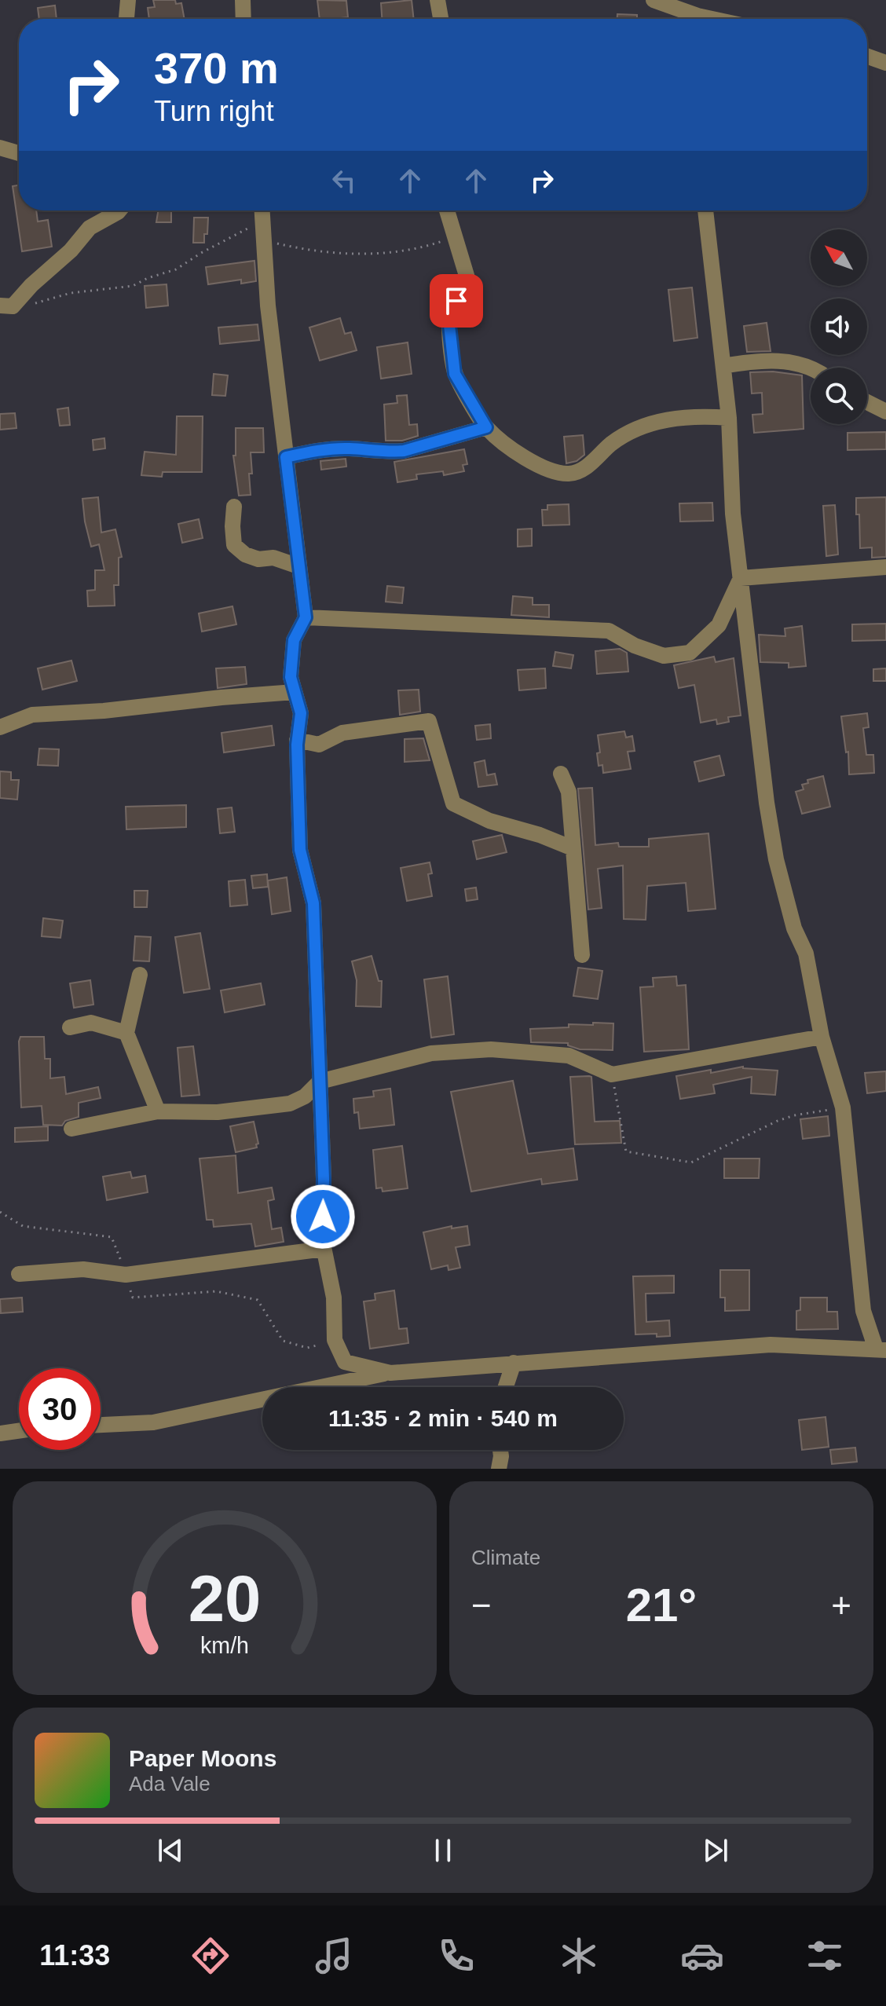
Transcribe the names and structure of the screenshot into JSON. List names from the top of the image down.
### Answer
{
  "north": "top left",
  "page": {
    "turn": ["370 m", "Turn right"],
    "limit": "30",
    "trip": "11:35 · 2 min · 540 m",
    "tile": "Climate",
    "heat": ["−", "21°", "+"],
    "song": ["Paper Moons", "Ada Vale"],
    "tabs": "11:33",
    "gauge": ["20", "km/h"]
  }
}
